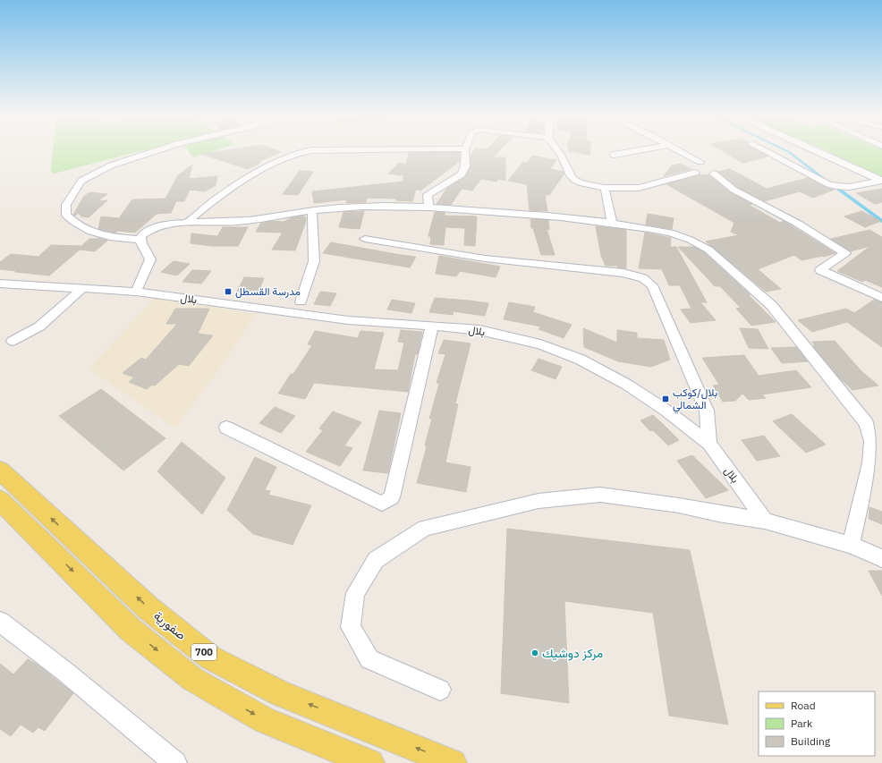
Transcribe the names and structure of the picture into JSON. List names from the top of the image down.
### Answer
{
  "streets": {
    "main road": ["صفورية", "700"],
    "street": ["بلال"]
  },
  "places": {
    "transit": ["مدرسة القسطل", "بلال/كوكب الشمالي"],
    "other": ["مركز دوشيك"]
  },
  "legend": ["Road", "Park", "Building"]
}
